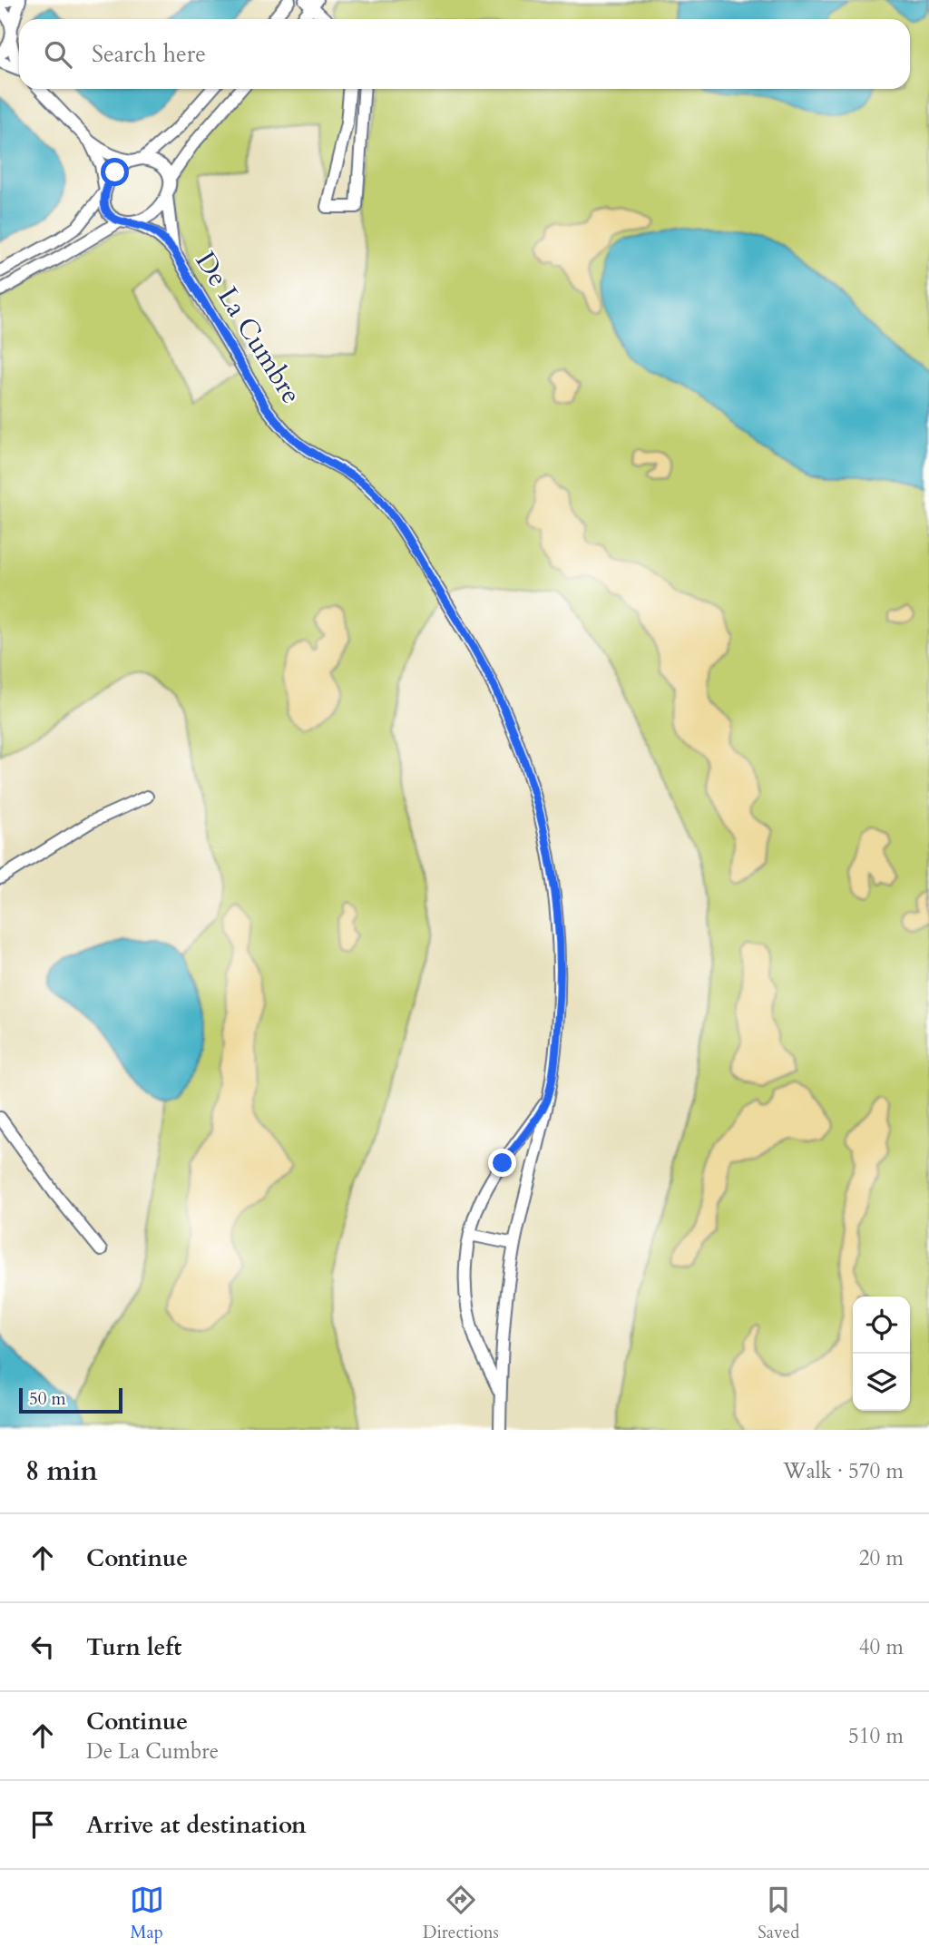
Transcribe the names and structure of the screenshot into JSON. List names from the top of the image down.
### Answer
{
  "streets": {
    "street": ["De La Cumbre"]
  },
  "scale_bar": "50 m",
  "page": {
    "search": "Search here",
    "scale": "50 m",
    "heading": ["8 min", "Walk · 570 m"],
    "list": [
      ["Continue", "20 m"],
      ["Turn left", "40 m"],
      ["Continue", "De La Cumbre", "510 m"],
      "Arrive at destination"
    ],
    "nav": ["Map", "Directions", "Saved"]
  }
}
